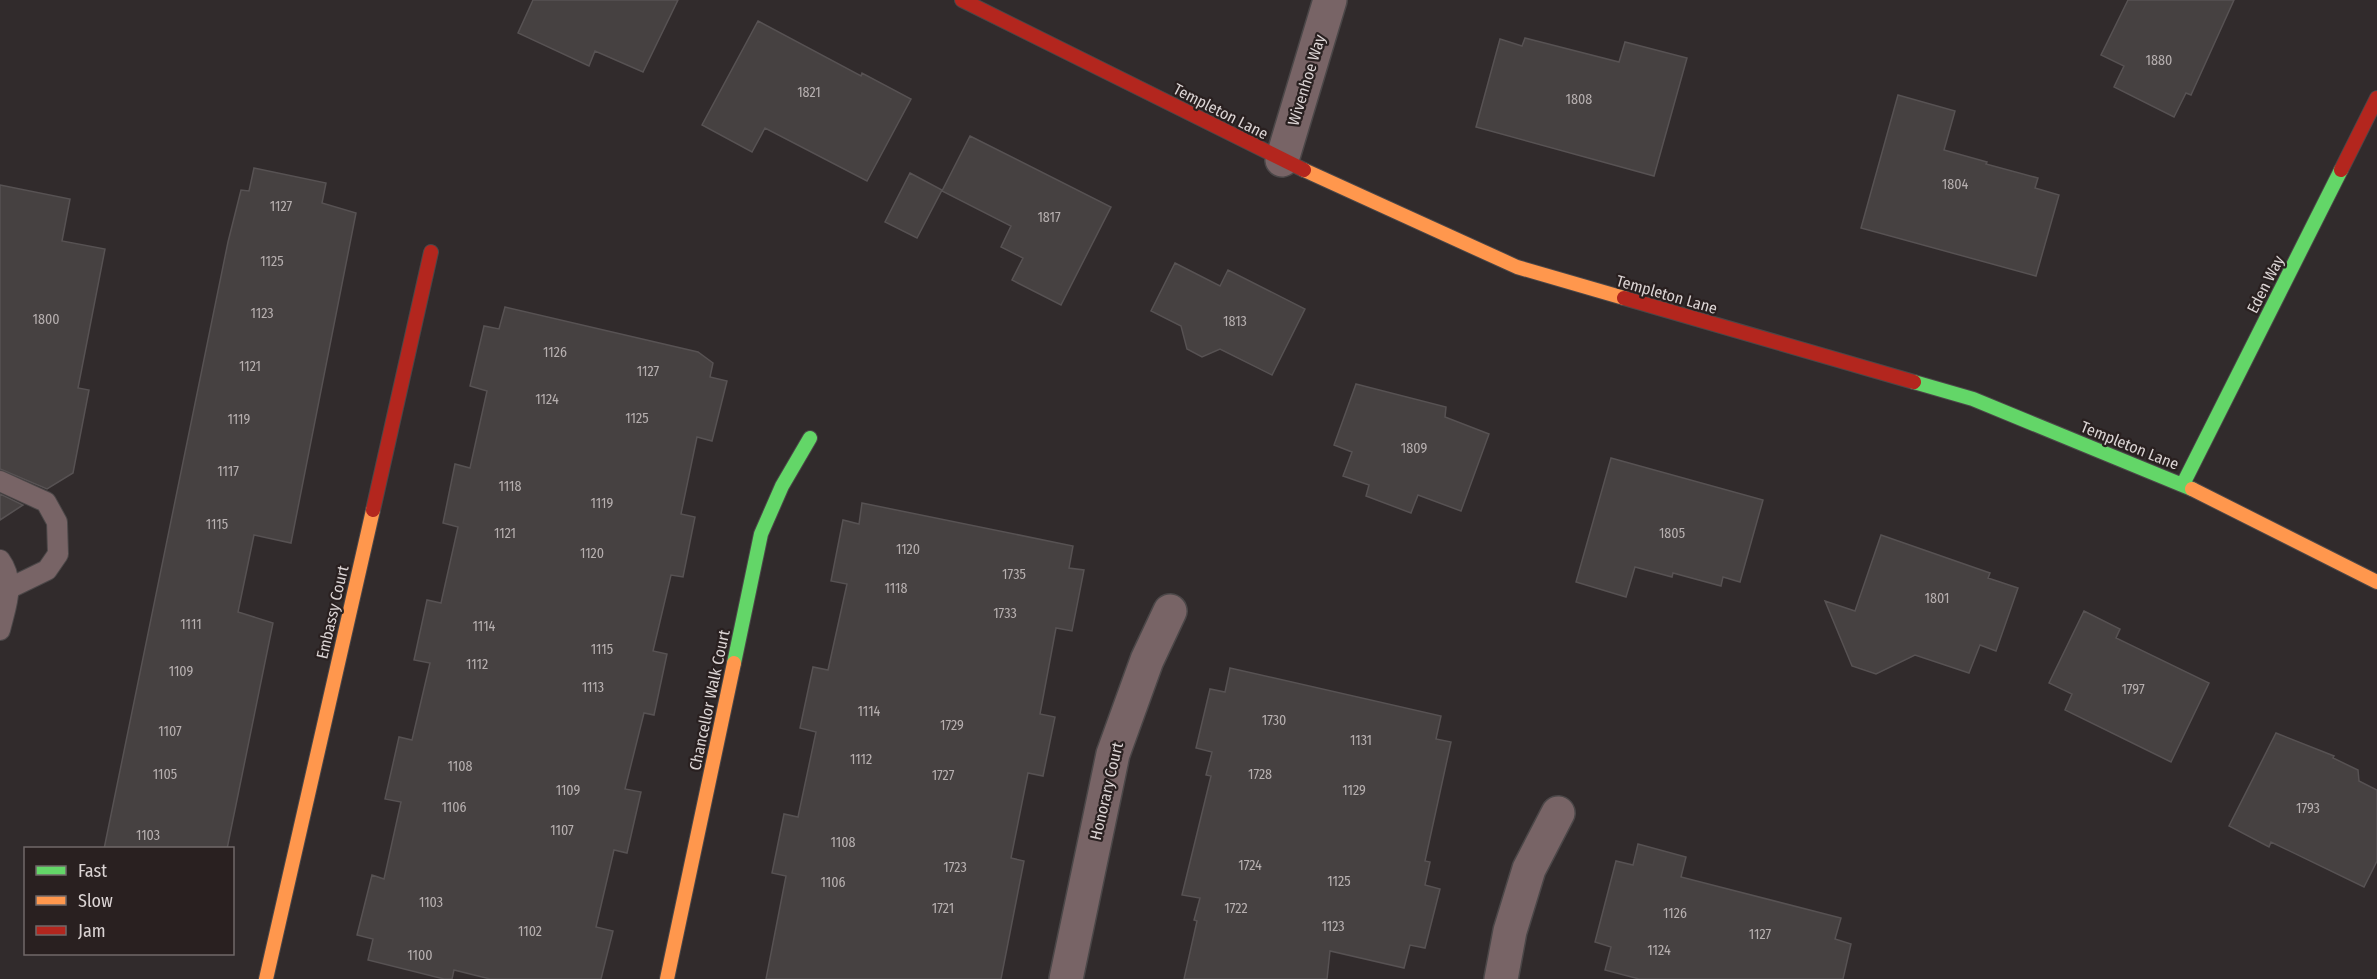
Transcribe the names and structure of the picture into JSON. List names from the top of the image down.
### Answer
{
  "streets": {
    "street": [
      "Wivenhoe Way",
      "Templeton Lane",
      "Eden Way",
      "Embassy Court",
      "Chancellor Walk Court",
      "Honorary Court"
    ]
  },
  "crossings": [
    ["Wivenhoe Way", "Templeton Lane"],
    ["Templeton Lane", "Eden Way"]
  ],
  "house_numbers": [
    "1880",
    "1821",
    "1808",
    "1804",
    "1127",
    "1817",
    "1125",
    "1123",
    "1800",
    "1813",
    "1126",
    "1121",
    "1127",
    "1124",
    "1125",
    "1119",
    "1809",
    "1117",
    "1118",
    "1119",
    "1115",
    "1121",
    "1805",
    "1120",
    "1120",
    "1735",
    "1118",
    "1801",
    "1733",
    "1111",
    "1114",
    "1115",
    "1112",
    "1109",
    "1113",
    "1797",
    "1114",
    "1730",
    "1729",
    "1107",
    "1131",
    "1112",
    "1108",
    "1105",
    "1728",
    "1727",
    "1109",
    "1129",
    "1106",
    "1793",
    "1107",
    "1103",
    "1108",
    "1724",
    "1723",
    "1125",
    "1106",
    "1103",
    "1721",
    "1722",
    "1126",
    "1123",
    "1102",
    "1127",
    "1124",
    "1100"
  ],
  "legend": ["Fast", "Slow", "Jam"]
}
